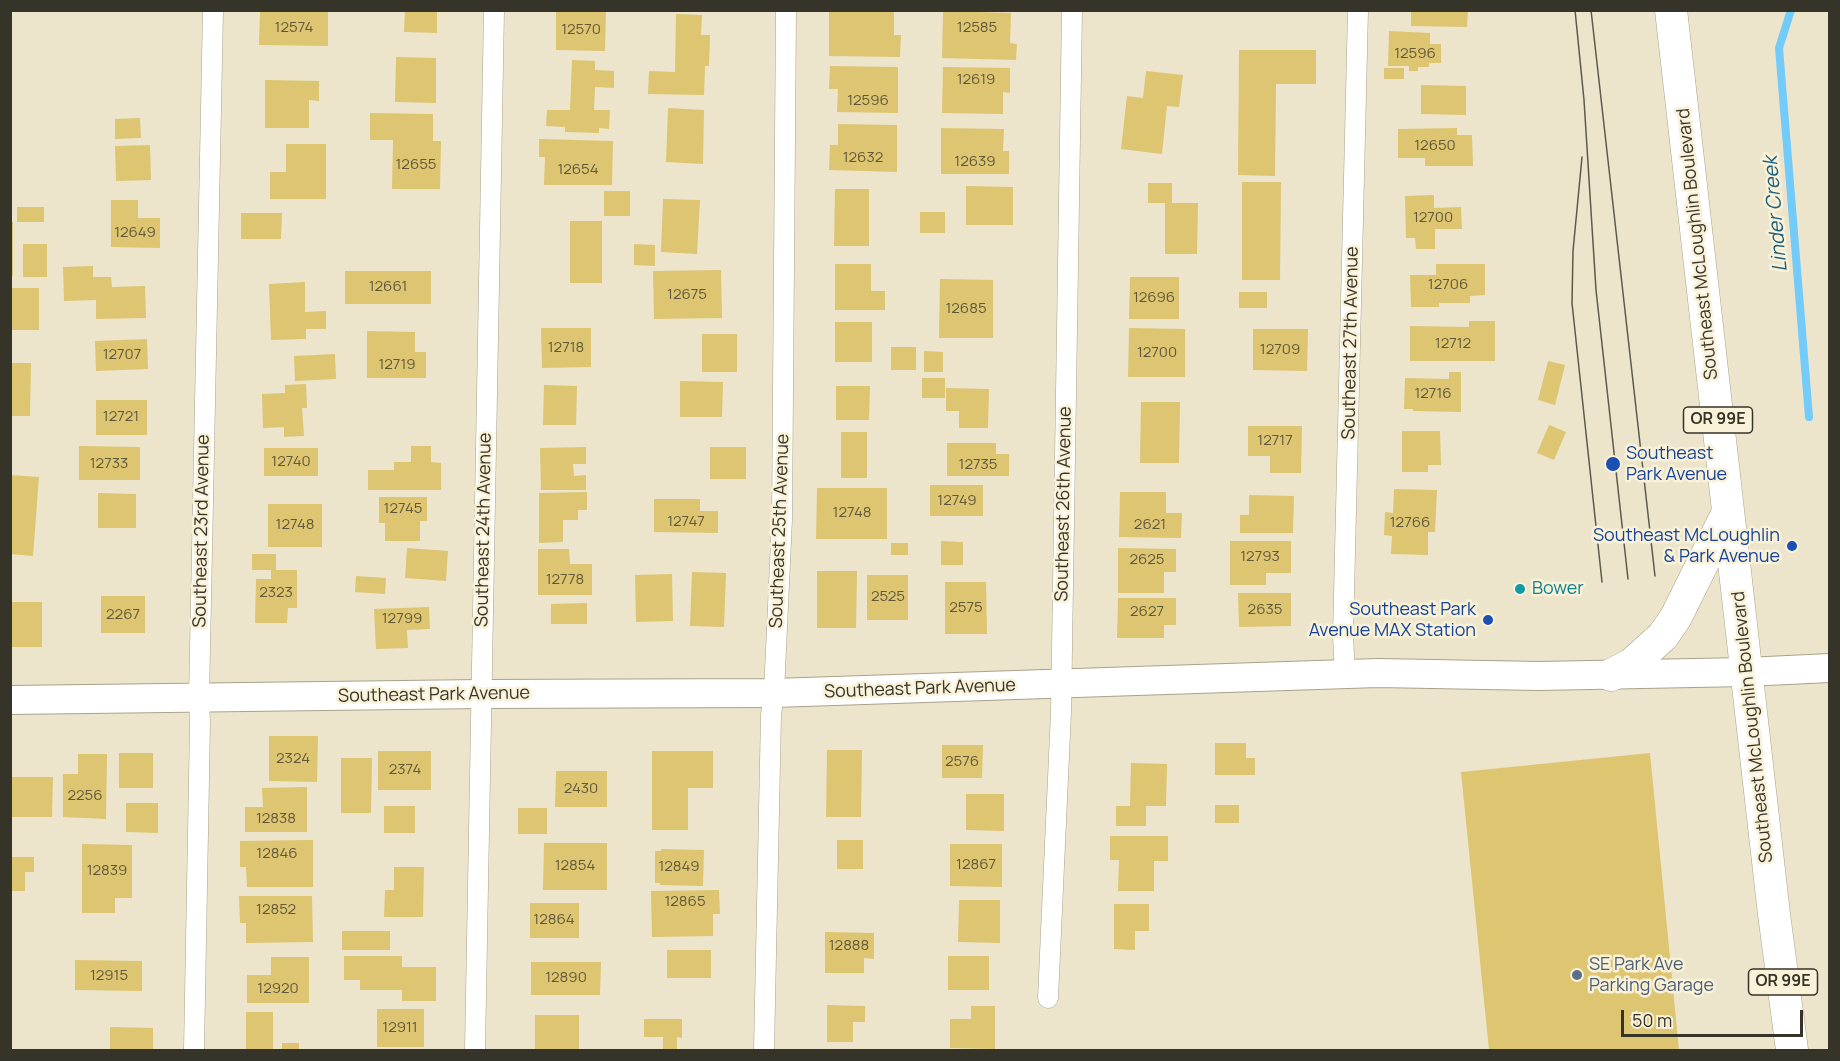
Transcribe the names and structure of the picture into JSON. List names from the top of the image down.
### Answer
{
  "streets": {
    "main road": ["Southeast McLoughlin Boulevard", "OR 99E"],
    "street": [
      "Southeast 27th Avenue",
      "Southeast 26th Avenue",
      "Southeast 24th Avenue",
      "Southeast 23rd Avenue",
      "Southeast 25th Avenue",
      "Southeast Park Avenue"
    ]
  },
  "crossings": [
    ["Southeast McLoughlin Boulevard", "Southeast Park Avenue"],
    ["Southeast 27th Avenue", "Southeast Park Avenue"],
    ["Southeast 26th Avenue", "Southeast Park Avenue"],
    ["Southeast 24th Avenue", "Southeast Park Avenue"],
    ["Southeast 23rd Avenue", "Southeast Park Avenue"],
    ["Southeast 25th Avenue", "Southeast Park Avenue"]
  ],
  "water": ["Linder Creek"],
  "places": [
    "Southeast Park Avenue",
    "Southeast McLoughlin & Park Avenue",
    "Bower",
    "Southeast Park Avenue MAX Station",
    "SE Park Ave Parking Garage"
  ],
  "house_numbers": [
    "12574",
    "12585",
    "12570",
    "12596",
    "12619",
    "12596",
    "12650",
    "12632",
    "12639",
    "12655",
    "12654",
    "12700",
    "12649",
    "12706",
    "12661",
    "12675",
    "12696",
    "12685",
    "12712",
    "12718",
    "12709",
    "12700",
    "12707",
    "12719",
    "12716",
    "12721",
    "12717",
    "12740",
    "12733",
    "12735",
    "12749",
    "12745",
    "12748",
    "12747",
    "12766",
    "12748",
    "2621",
    "12793",
    "2625",
    "12778",
    "2323",
    "2525",
    "2575",
    "2635",
    "2627",
    "2267",
    "12799",
    "2324",
    "2576",
    "2374",
    "2430",
    "2256",
    "12838",
    "12846",
    "12867",
    "12854",
    "12849",
    "12839",
    "12865",
    "12852",
    "12864",
    "12888",
    "12915",
    "12890",
    "12920",
    "12911"
  ],
  "scale_bar": "50 m"
}
